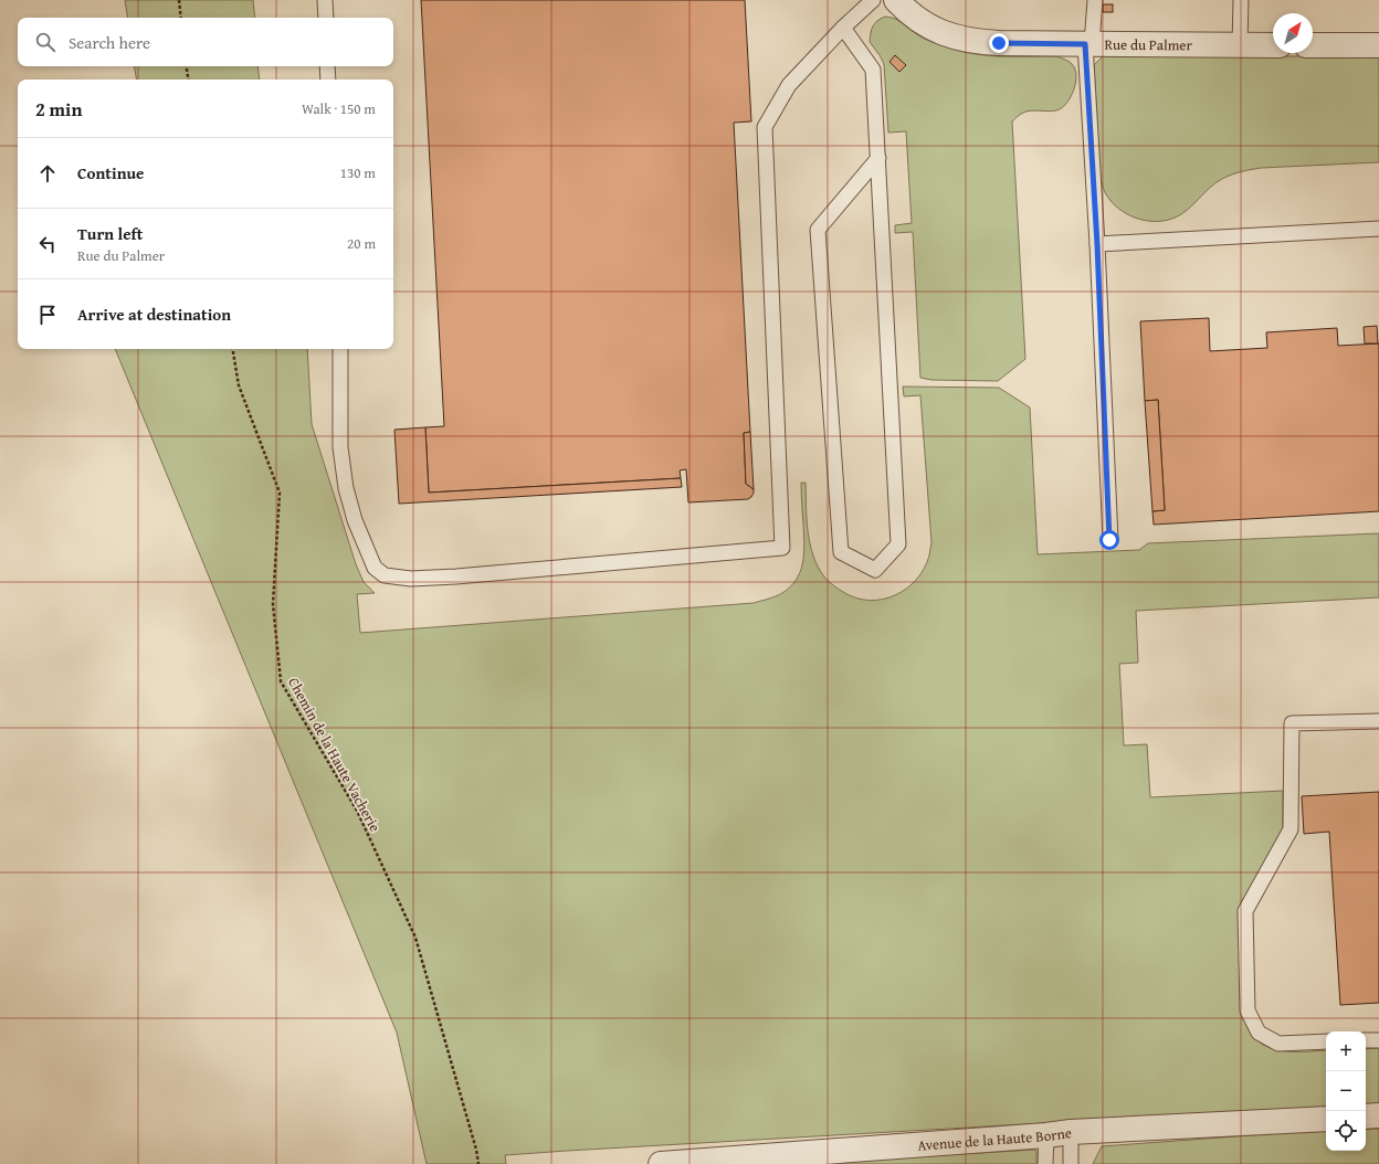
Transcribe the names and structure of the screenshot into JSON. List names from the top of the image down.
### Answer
{
  "streets": {
    "street": ["Rue du Palmer", "Avenue de la Haute Borne"],
    "path": ["Chemin de la Haute Vacherie"]
  },
  "north": "top right",
  "page": {
    "search": "Search here",
    "heading": ["2 min", "Walk · 150 m"],
    "list": [
      ["Continue", "130 m"],
      ["Turn left", "Rue du Palmer", "20 m"],
      "Arrive at destination"
    ],
    "map_buttons": ["+", "−"]
  }
}
